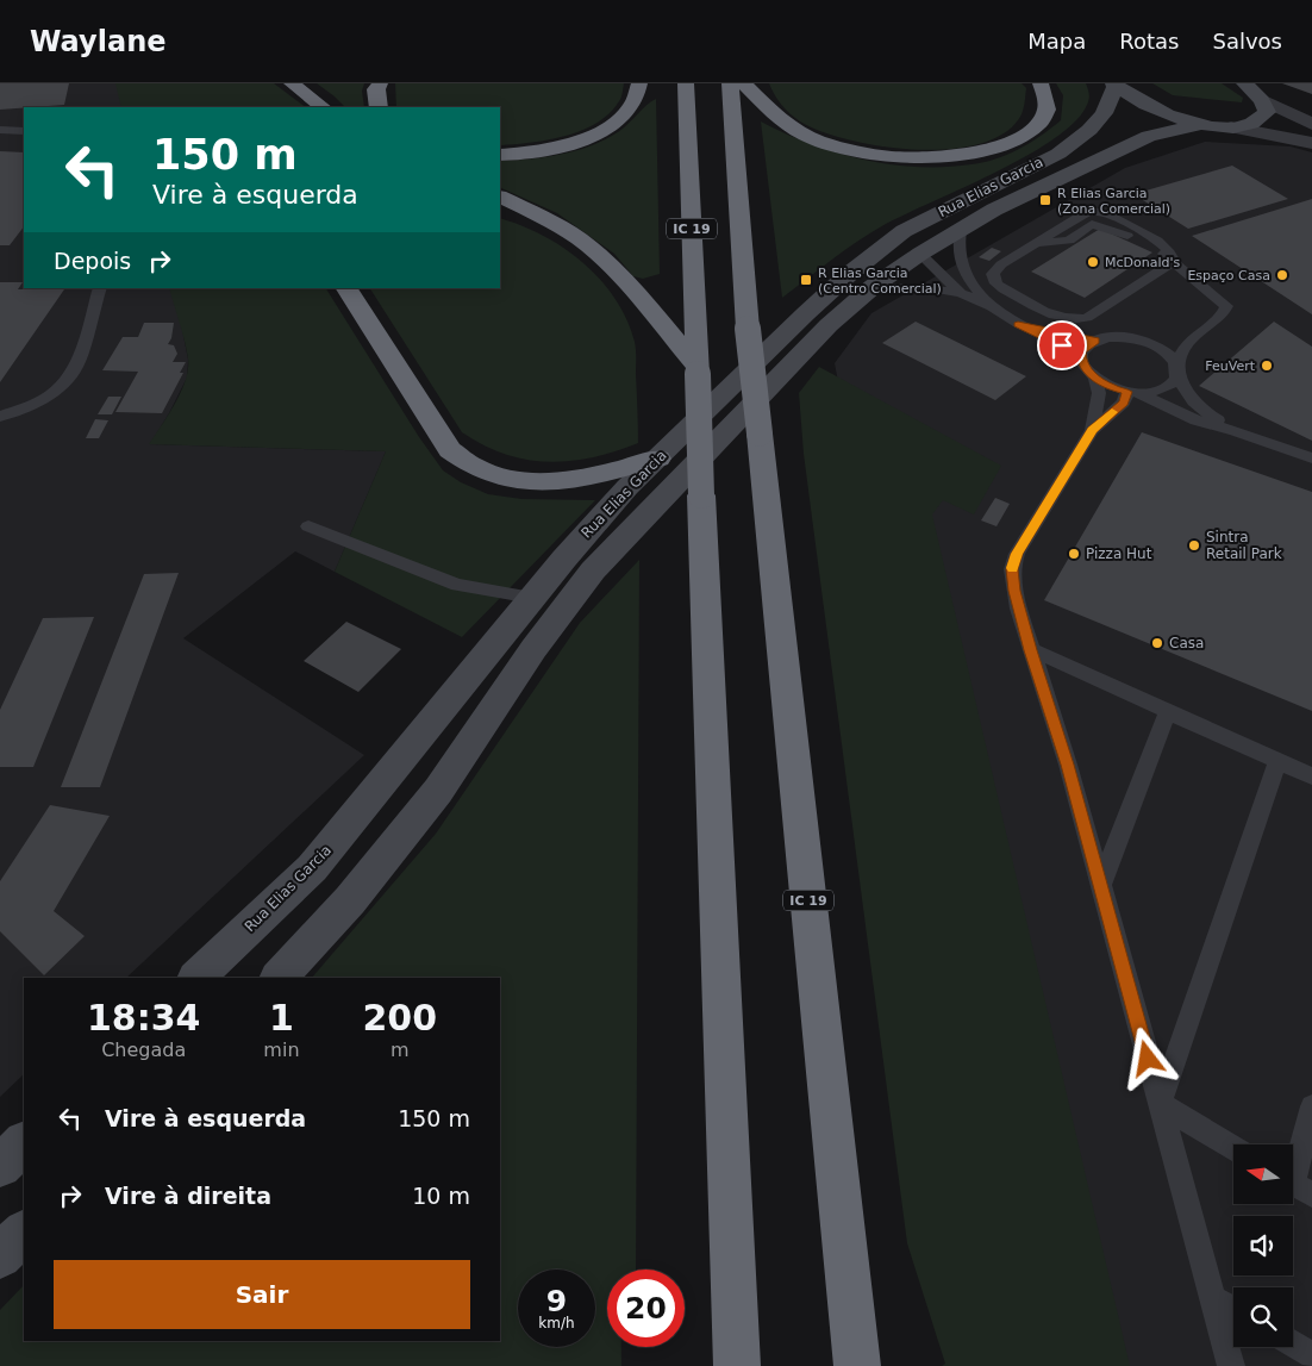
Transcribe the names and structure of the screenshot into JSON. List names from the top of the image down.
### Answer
{
  "streets": {
    "highway": ["IC 19"],
    "street": ["Rua Elias Garcia"]
  },
  "places": {
    "transit": ["R Elias Garcia (Zona Comercial)", "R Elias Garcia (Centro Comercial)"],
    "other": [
      "McDonald's",
      "Espaço Casa",
      "FeuVert",
      "Sintra Retail Park",
      "Pizza Hut",
      "Casa"
    ]
  },
  "north": "left",
  "page": {
    "header": "Waylane",
    "nav": ["Mapa", "Rotas", "Salvos"],
    "turn": ["150 m", "Vire à esquerda"],
    "then": "Depois",
    "eta": [
      "18:34",
      "Chegada",
      "1",
      "min",
      "200",
      "m"
    ],
    "list": [
      {
        "name": "Vire à esquerda",
        "value": "150 m"
      },
      {
        "name": "Vire à direita",
        "value": "10 m"
      }
    ],
    "buttons": "Sair",
    "speed": "9 km/h",
    "limit": "20"
  }
}
